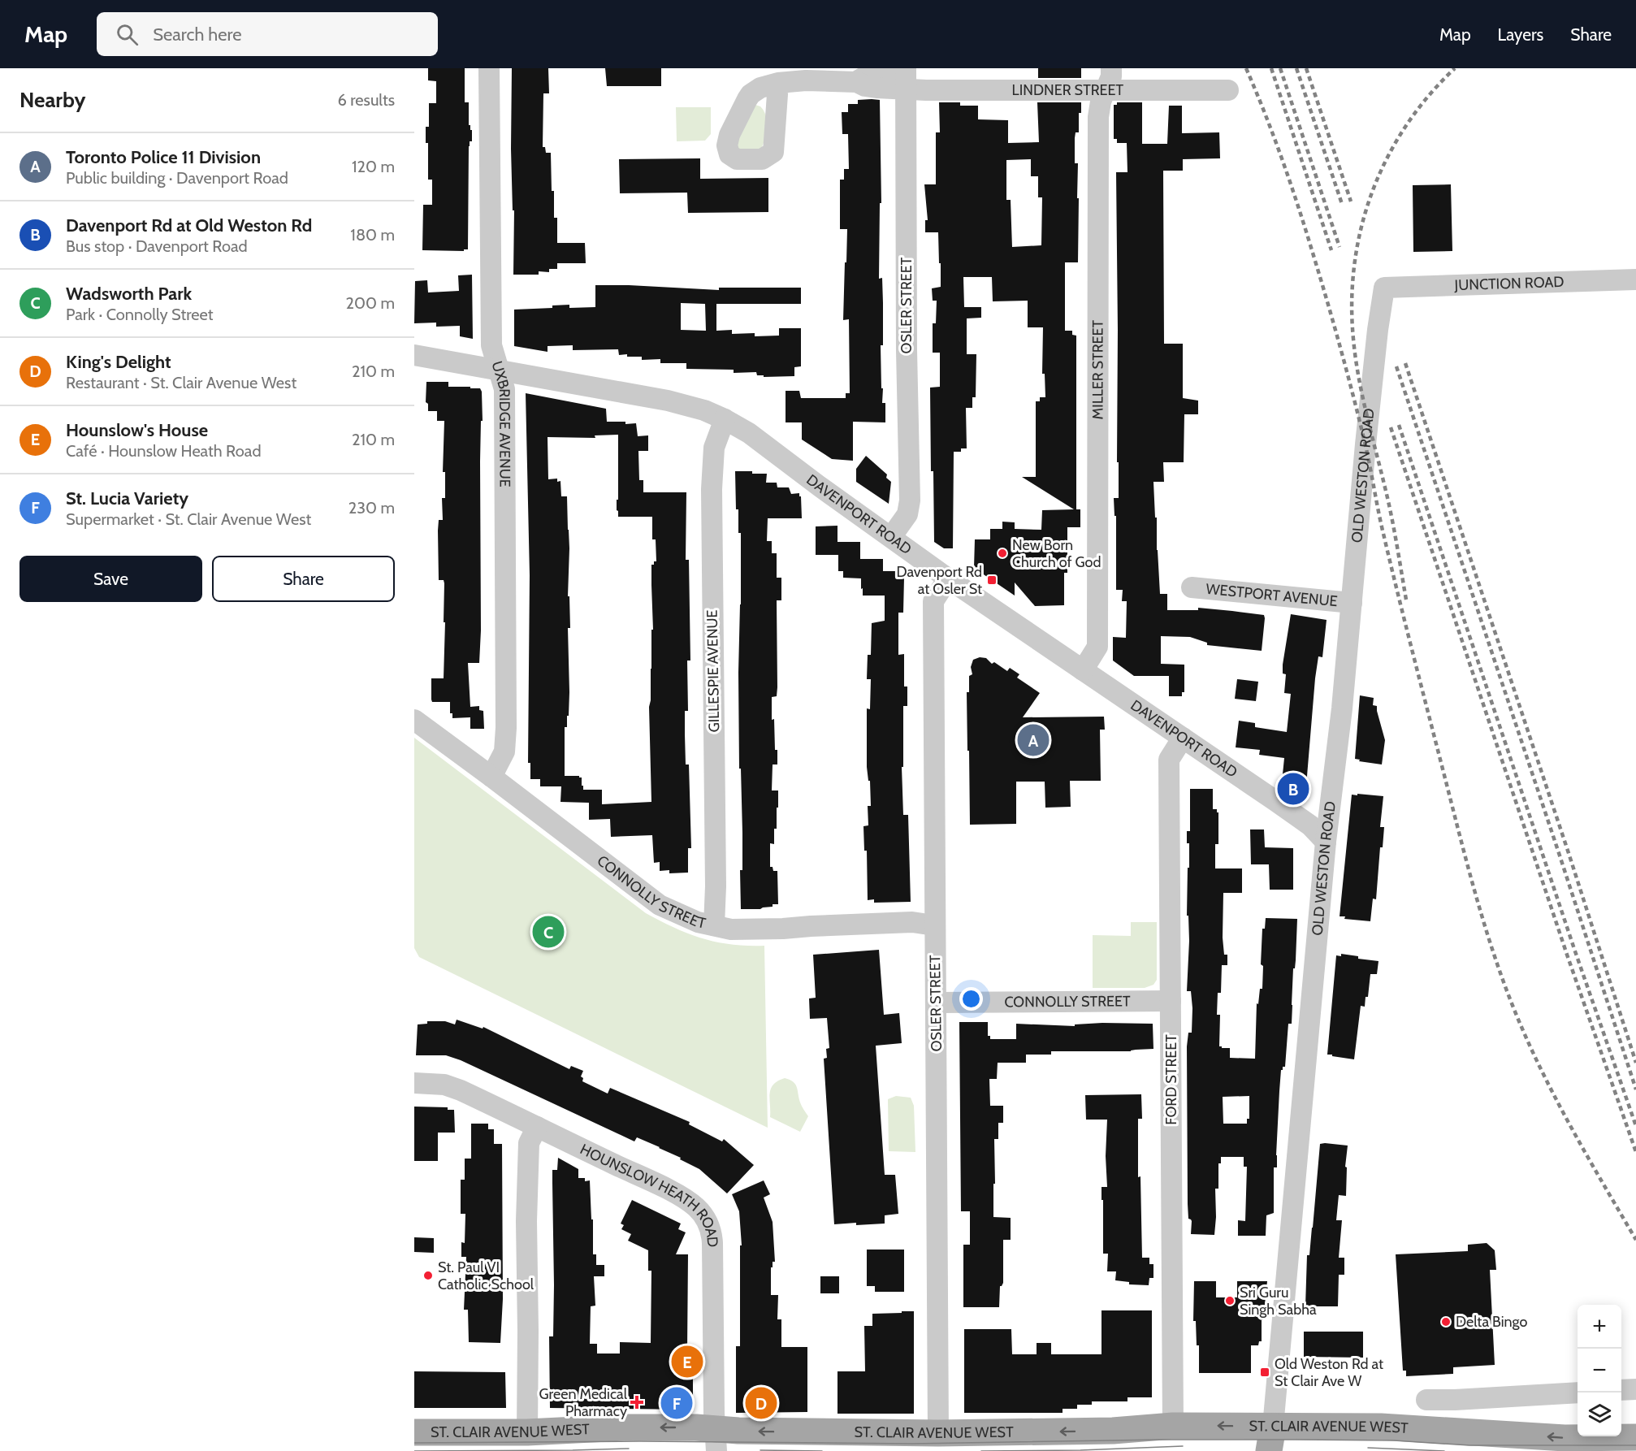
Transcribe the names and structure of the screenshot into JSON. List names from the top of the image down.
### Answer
{
  "streets": {
    "main road": ["ST. CLAIR AVENUE WEST"],
    "street": [
      "LINDNER STREET",
      "JUNCTION ROAD",
      "OSLER STREET",
      "MILLER STREET",
      "UXBRIDGE AVENUE",
      "OLD WESTON ROAD",
      "DAVENPORT ROAD",
      "WESTPORT AVENUE",
      "GILLESPIE AVENUE",
      "CONNOLLY STREET",
      "FORD STREET",
      "HOUNSLOW HEATH ROAD"
    ]
  },
  "crossings": [
    ["LINDNER STREET", "OSLER STREET"],
    ["LINDNER STREET", "MILLER STREET"],
    ["JUNCTION ROAD", "OLD WESTON ROAD"],
    ["OSLER STREET", "DAVENPORT ROAD"],
    ["OSLER STREET", "CONNOLLY STREET"],
    ["OSLER STREET", "ST. CLAIR AVENUE WEST"],
    ["MILLER STREET", "DAVENPORT ROAD"],
    ["UXBRIDGE AVENUE", "DAVENPORT ROAD"],
    ["UXBRIDGE AVENUE", "CONNOLLY STREET"],
    ["OLD WESTON ROAD", "DAVENPORT ROAD"],
    ["OLD WESTON ROAD", "WESTPORT AVENUE"],
    ["OLD WESTON ROAD", "ST. CLAIR AVENUE WEST"],
    ["DAVENPORT ROAD", "GILLESPIE AVENUE"],
    ["DAVENPORT ROAD", "FORD STREET"],
    ["GILLESPIE AVENUE", "CONNOLLY STREET"],
    ["CONNOLLY STREET", "FORD STREET"],
    ["FORD STREET", "ST. CLAIR AVENUE WEST"],
    ["HOUNSLOW HEATH ROAD", "ST. CLAIR AVENUE WEST"]
  ],
  "one_way": ["ST. CLAIR AVENUE WEST"],
  "places": {
    "other": [
      "New Born Church of God",
      "St. Paul VI Catholic School",
      "Sri Guru Singh Sabha",
      "Delta Bingo"
    ],
    "transit": ["Davenport Rd at Osler St", "Old Weston Rd at St Clair Ave W"],
    "health": ["Green Medical Pharmacy"]
  },
  "page": {
    "header": "Map",
    "search": "Search here",
    "nav": ["Map", "Layers", "Share"],
    "heading": ["Nearby", "6 results"],
    "list": [
      {
        "mark": "A",
        "name": "Toronto Police 11 Division",
        "note": "Public building · Davenport Road",
        "value": "120 m"
      },
      {
        "mark": "B",
        "name": "Davenport Rd at Old Weston Rd",
        "note": "Bus stop · Davenport Road",
        "value": "180 m"
      },
      {
        "mark": "C",
        "name": "Wadsworth Park",
        "note": "Park · Connolly Street",
        "value": "200 m"
      },
      {
        "mark": "D",
        "name": "King's Delight",
        "note": "Restaurant · St. Clair Avenue West",
        "value": "210 m"
      },
      {
        "mark": "E",
        "name": "Hounslow's House",
        "note": "Café · Hounslow Heath Road",
        "value": "210 m"
      },
      {
        "mark": "F",
        "name": "St. Lucia Variety",
        "note": "Supermarket · St. Clair Avenue West",
        "value": "230 m"
      }
    ],
    "buttons": ["Save", "Share"],
    "pins": [
      "A",
      "B",
      "C",
      "E",
      "D",
      "F"
    ],
    "map_buttons": ["+", "−"]
  }
}
